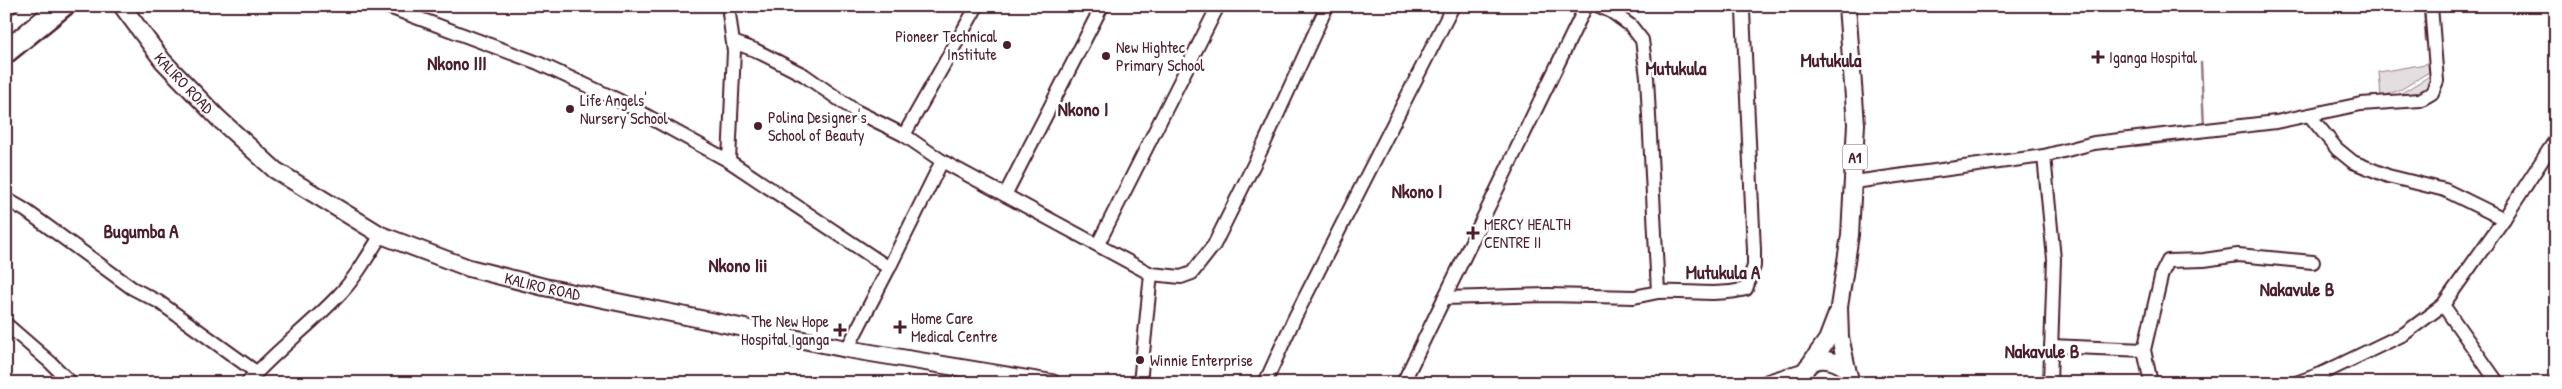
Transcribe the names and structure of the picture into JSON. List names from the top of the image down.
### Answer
{
  "streets": {
    "main road": ["KALIRO ROAD", "A1"]
  },
  "districts": [
    "Mutukula",
    "Nkono III",
    "Mutukula",
    "Nkono I",
    "Nkono I",
    "Bugumba A",
    "Nkono Iii",
    "Mutukula A",
    "Nakavule B",
    "Nakavule B"
  ],
  "places": {
    "other": [
      "Pioneer Technical Institute",
      "New Hightec Primary School",
      "Life Angels' Nursery School",
      "Polina Designer's School of Beauty",
      "Winnie Enterprise"
    ],
    "health": [
      "Iganga Hospital",
      "MERCY HEALTH CENTRE II",
      "Home Care Medical Centre",
      "The New Hope Hospital Iganga"
    ]
  }
}
